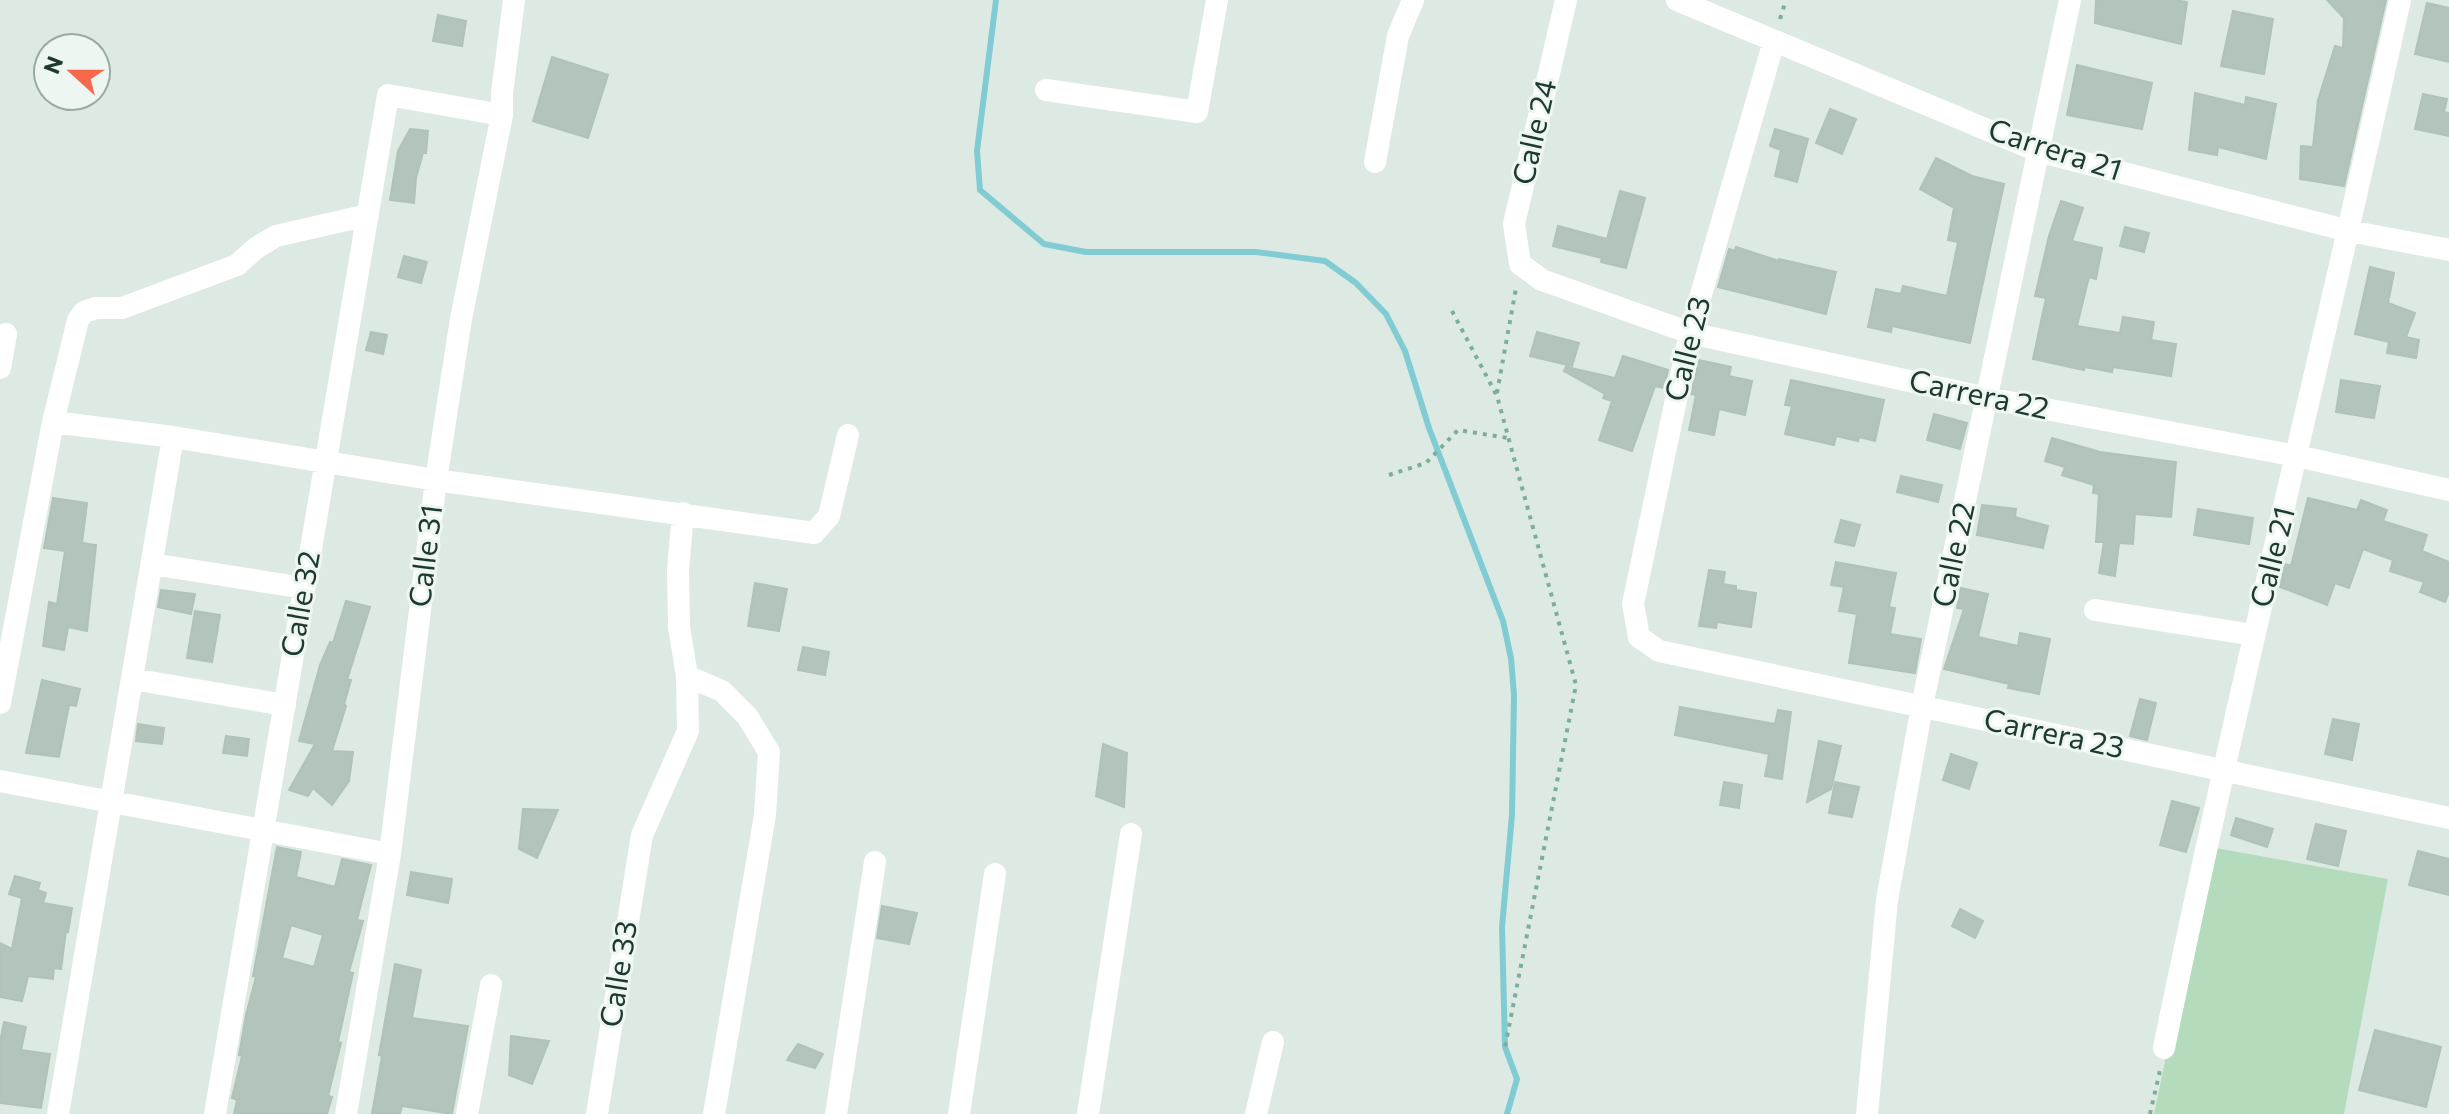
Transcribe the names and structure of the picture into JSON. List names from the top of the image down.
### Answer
{
  "streets": {
    "street": [
      "Calle 24",
      "Carrera 21",
      "Calle 23",
      "Carrera 22",
      "Calle 22",
      "Calle 31",
      "Calle 21",
      "Calle 32",
      "Carrera 23",
      "Calle 33"
    ]
  },
  "crossings": [
    ["Calle 24", "Carrera 22"],
    ["Carrera 21", "Calle 23"],
    ["Carrera 21", "Calle 22"],
    ["Carrera 21", "Calle 21"],
    ["Calle 23", "Carrera 22"],
    ["Calle 23", "Carrera 23"],
    ["Carrera 22", "Calle 22"],
    ["Carrera 22", "Calle 21"],
    ["Calle 22", "Carrera 23"],
    ["Calle 31", "Calle 32"],
    ["Calle 21", "Carrera 23"]
  ],
  "north": "left"
}
